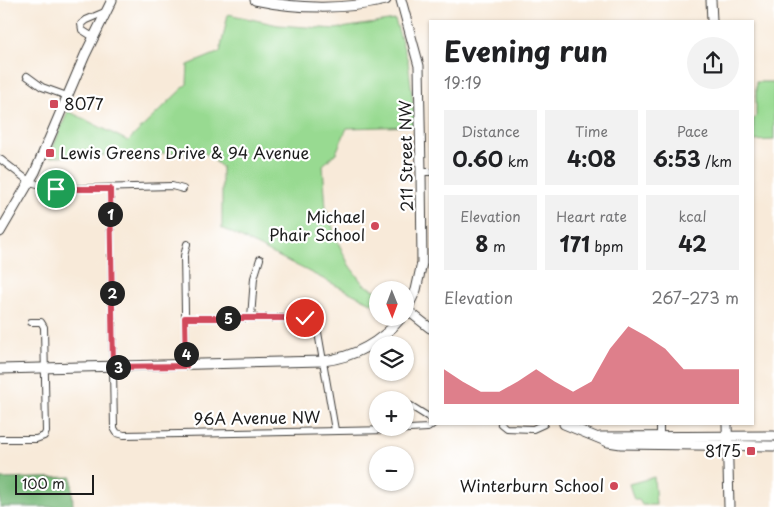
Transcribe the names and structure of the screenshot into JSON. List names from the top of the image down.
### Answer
{
  "streets": {
    "street": ["211 Street NW", "96A Avenue NW"]
  },
  "places": {
    "transit": ["8077", "Lewis Greens Drive & 94 Avenue", "8175"],
    "other": ["Michael Phair School", "Winterburn School"]
  },
  "scale_bar": "100 m",
  "north": "bottom",
  "page": {
    "heading": ["Evening run", "19:19"],
    "stats": [
      ["Distance", "0.60 km"],
      ["Time", "4:08"],
      ["Pace", "6:53 /km"],
      ["Elevation", "8 m"],
      ["Heart rate", "171 bpm"],
      ["kcal", "42"]
    ],
    "pins": [
      "1",
      "2",
      "5",
      "4",
      "3"
    ],
    "chart": ["Elevation", "267–273 m"],
    "map_buttons": ["+", "−"],
    "scale": "100 m"
  }
}
